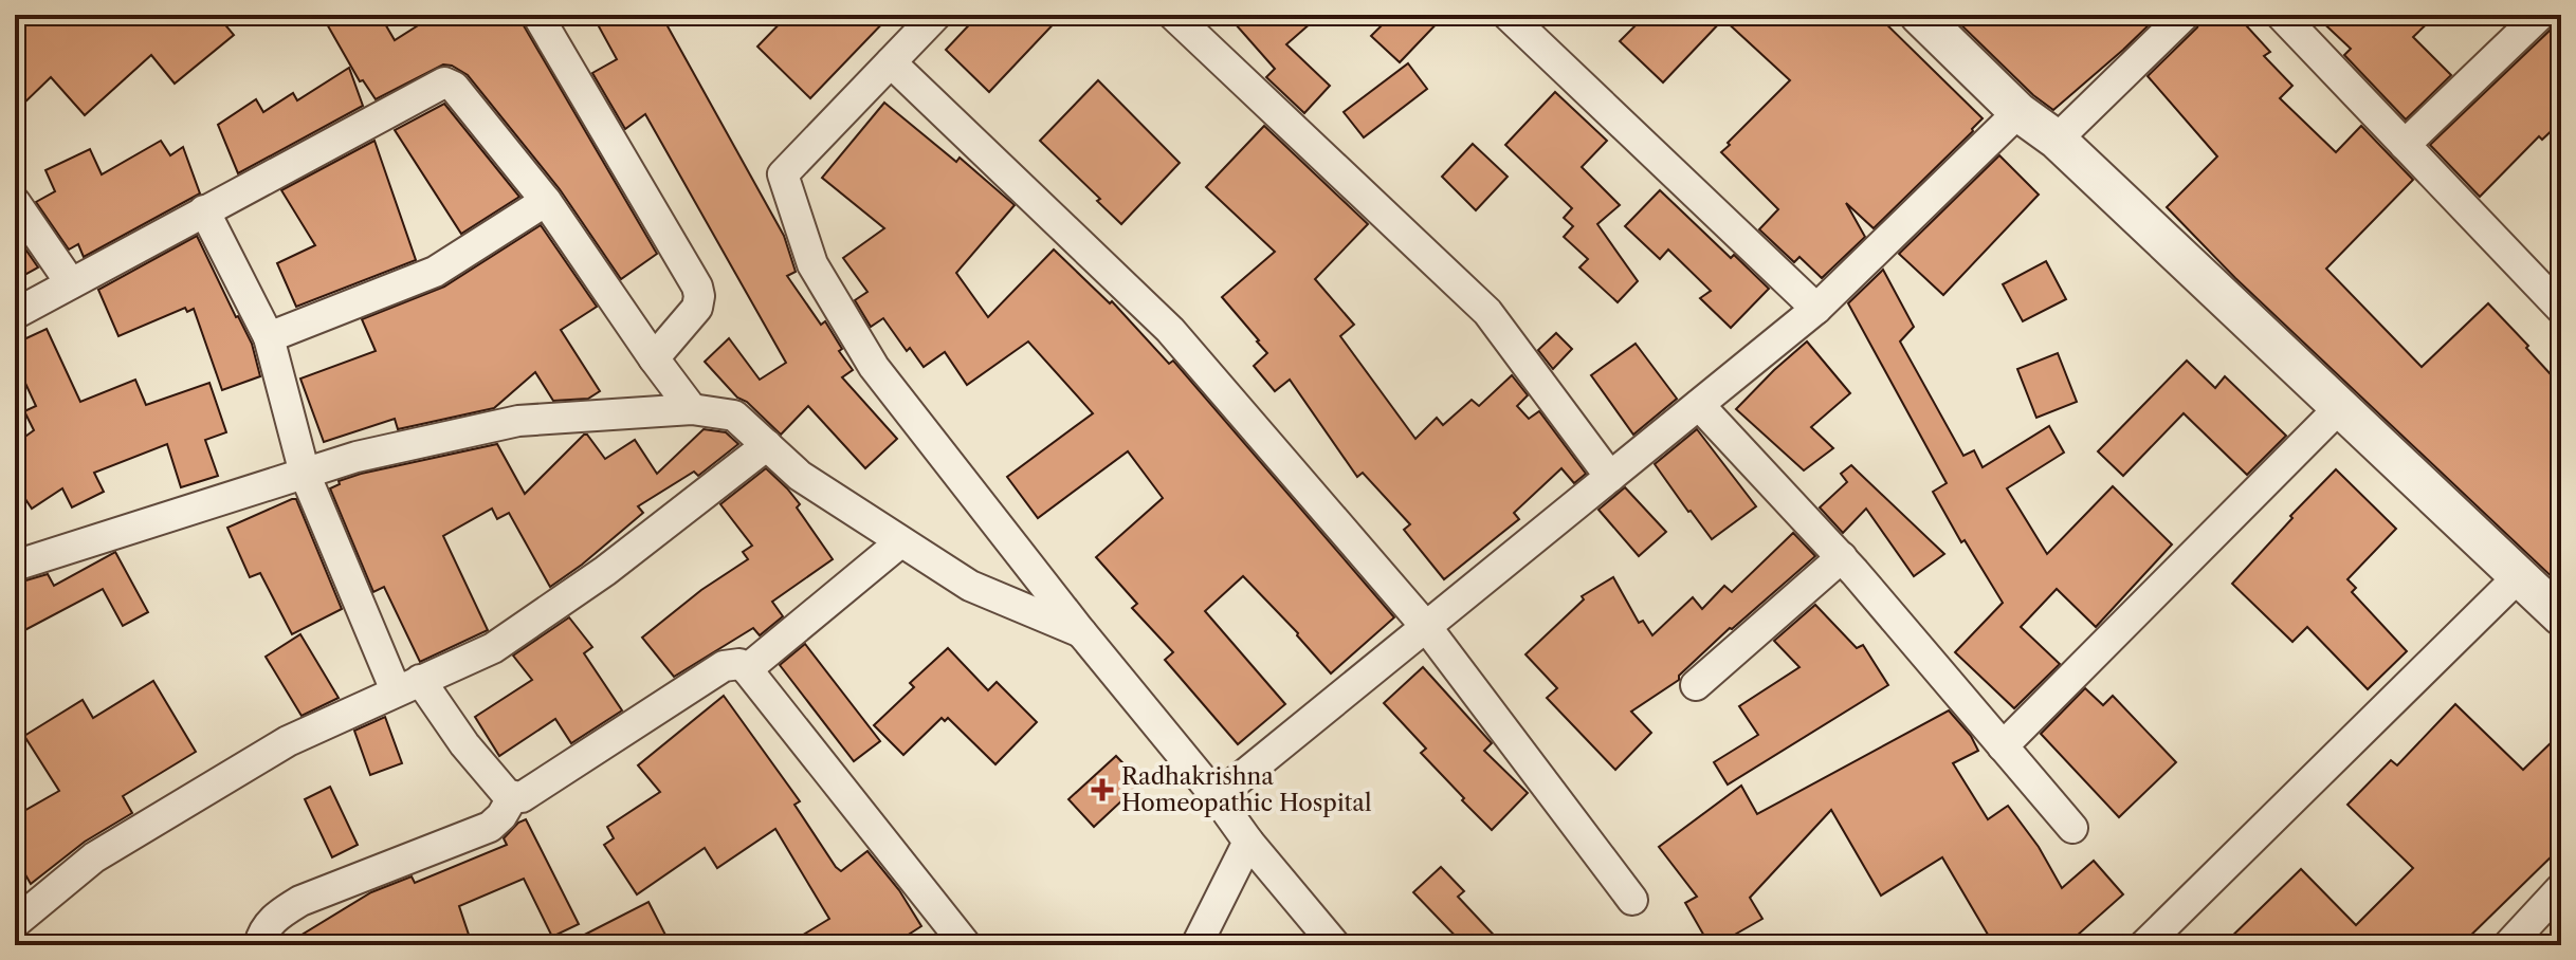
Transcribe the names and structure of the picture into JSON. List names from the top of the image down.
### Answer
{
  "places": {
    "health": ["Radhakrishna Homeopathic Hospital"]
  }
}
